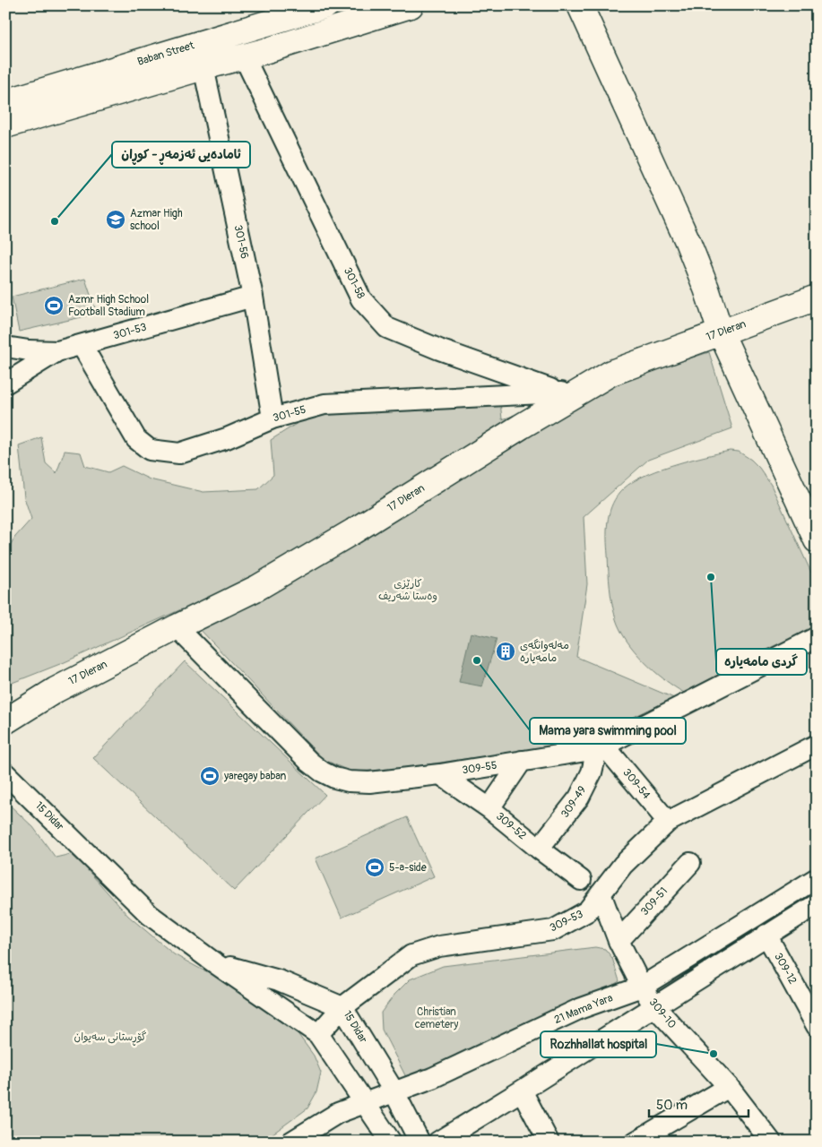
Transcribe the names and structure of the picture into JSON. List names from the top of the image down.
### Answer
{
  "streets": {
    "main road": ["Baban Street", "17 Dleran"],
    "street": [
      "301-56",
      "301-58",
      "301-53",
      "301-55",
      "309-55",
      "309-54",
      "309-49",
      "15 Didar",
      "309-52",
      "309-51",
      "309-53",
      "309-12",
      "21 Mama Yara",
      "309-10"
    ]
  },
  "crossings": [
    ["301-56", "301-53"],
    ["301-56", "301-55"],
    ["301-58", "17 Dleran"],
    ["301-58", "301-55"],
    ["17 Dleran", "301-55"],
    ["17 Dleran", "309-55"],
    ["301-53", "301-55"],
    ["309-55", "309-54"],
    ["309-55", "309-49"],
    ["309-55", "309-52"],
    ["309-54", "309-49"],
    ["309-54", "309-53"],
    ["309-49", "309-52"],
    ["15 Didar", "309-53"],
    ["15 Didar", "21 Mama Yara"],
    ["21 Mama Yara", "309-10"]
  ],
  "parks": ["کارێزی وەستا شەریف", "Christian cemetery", "گۆڕستانی سەیوان"],
  "places": {
    "school or university": ["Azmar High school"],
    "other": [
      "ئامادەیی ئەزمەڕ - کوڕان",
      "گردی مامەیارە",
      "Mama yara swimming pool",
      "Rozhhallat hospital"
    ],
    "sports": ["Azmr High School Football Stadium", "yaregay baban", "5-a-side"],
    "building": ["مەلەوانگەی مامەیارە"]
  },
  "scale_bar": "50 m"
}
